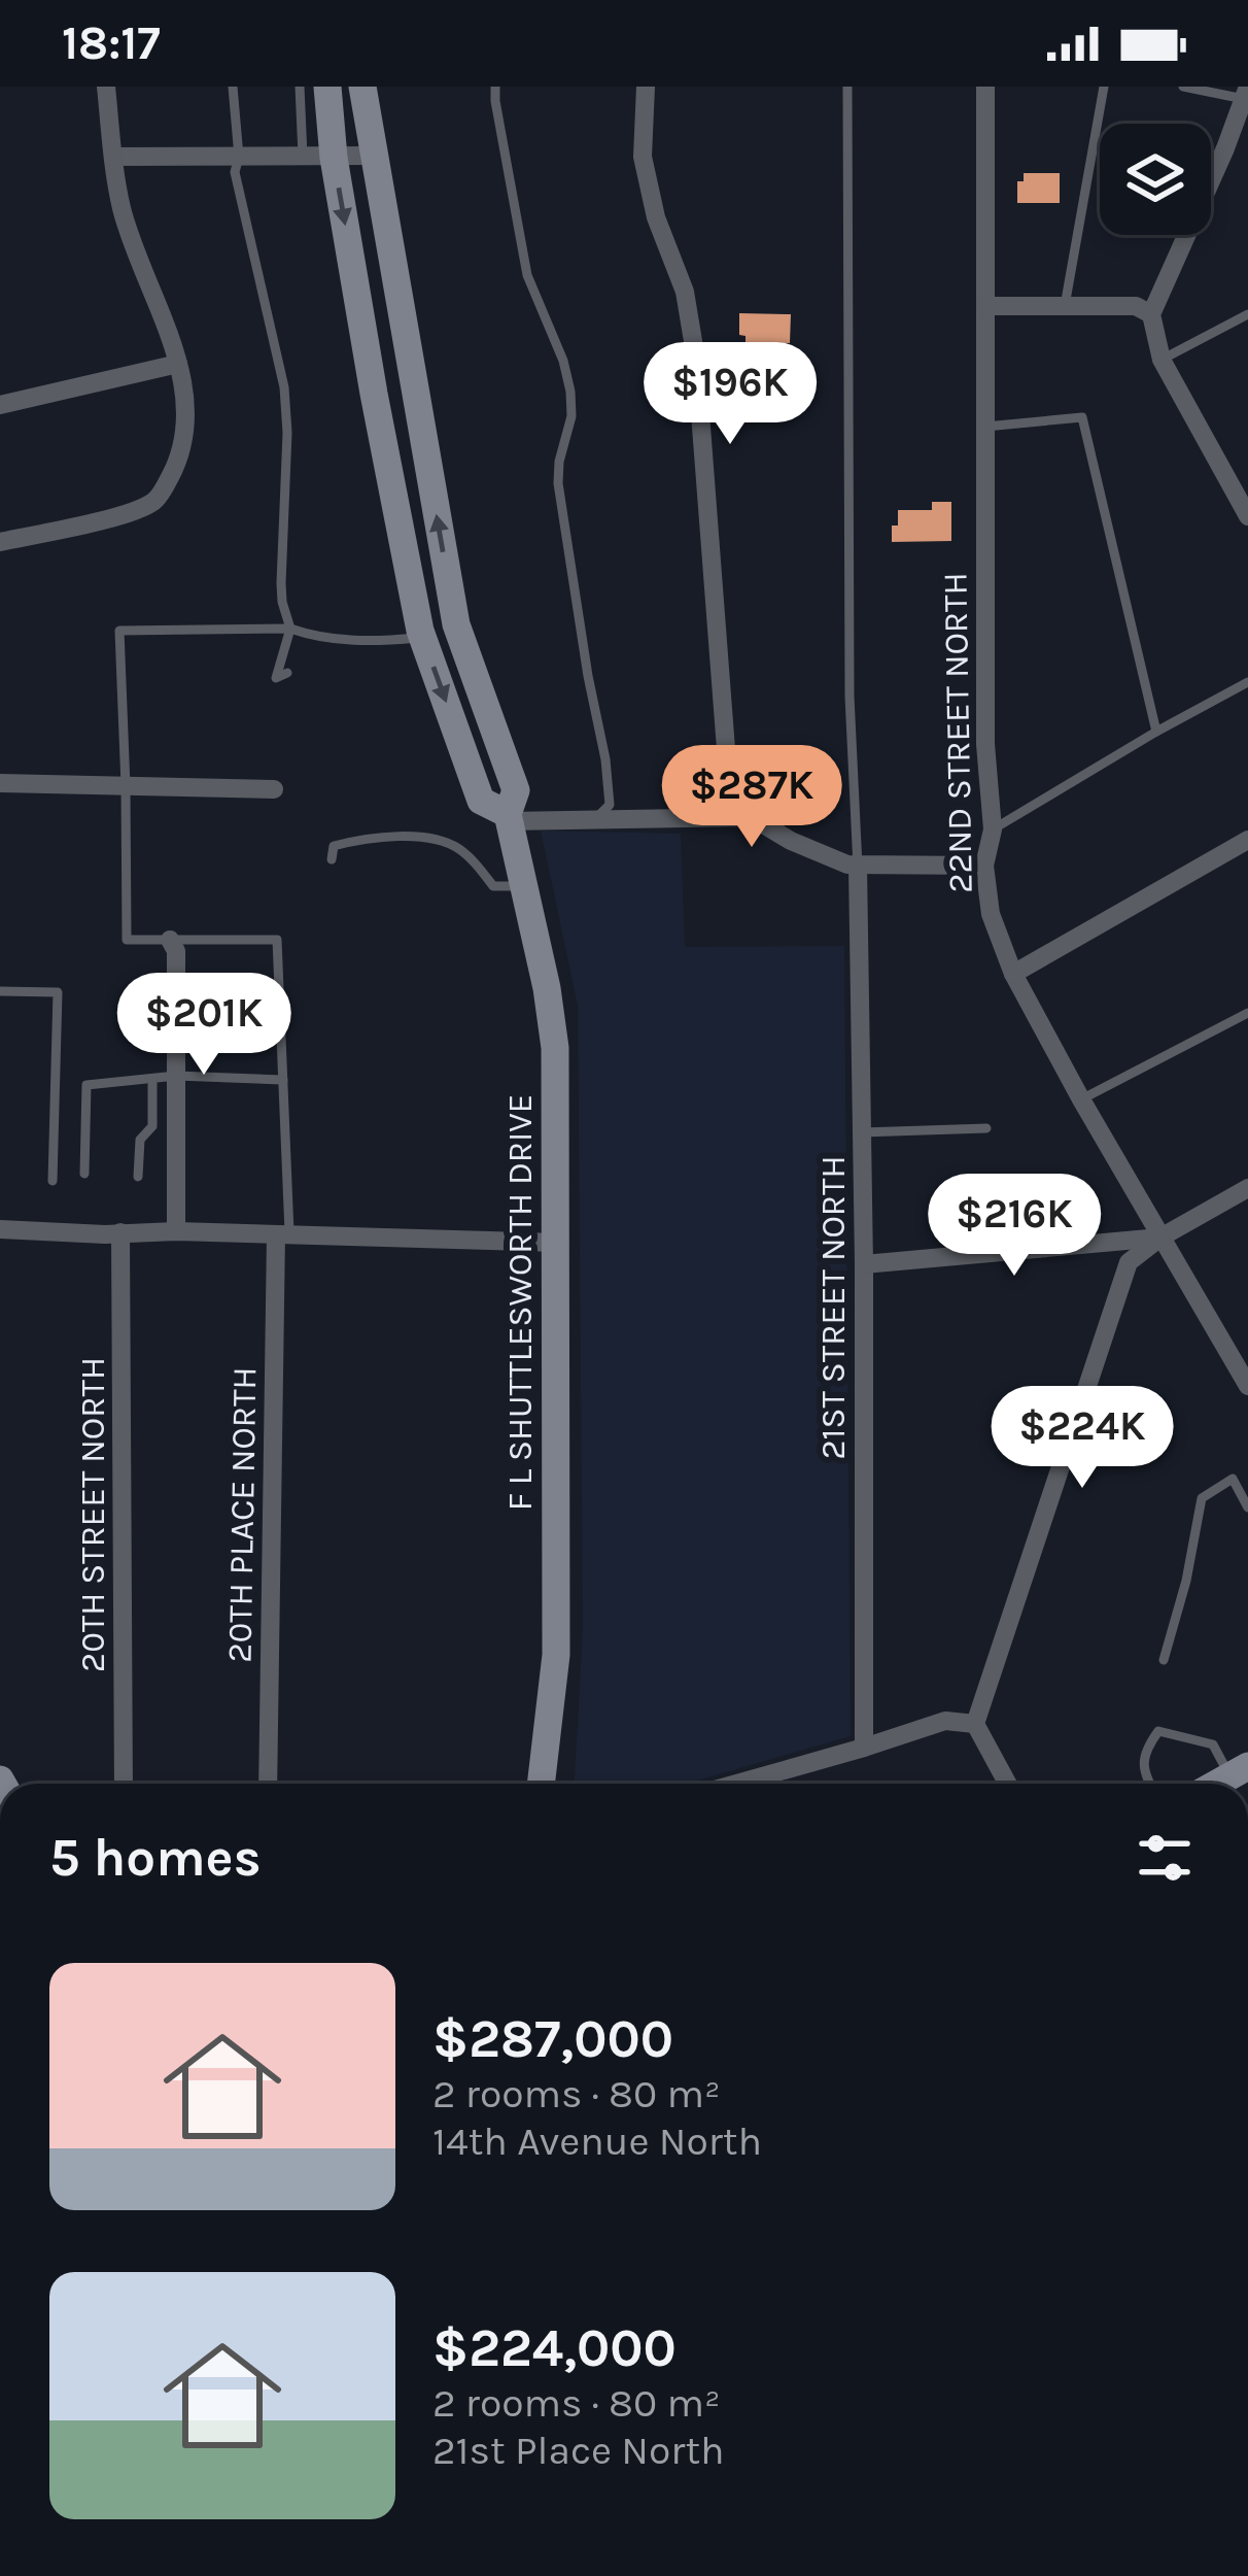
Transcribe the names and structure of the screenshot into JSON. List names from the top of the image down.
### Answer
{
  "streets": {
    "main road": ["F L SHUTTLESWORTH DRIVE"],
    "street": [
      "22ND STREET NORTH",
      "21ST STREET NORTH",
      "20TH STREET NORTH",
      "20TH PLACE NORTH"
    ]
  },
  "page": {
    "status": "18:17",
    "price": [
      "$196K",
      "$287K",
      "$201K",
      "$216K",
      "$224K"
    ],
    "heading": "5 homes",
    "list": [
      {
        "name": "$287,000",
        "note": "2 rooms · 80 m² · 14th Avenue North"
      },
      {
        "name": "$224,000",
        "note": "2 rooms · 80 m² · 21st Place North"
      }
    ]
  }
}
